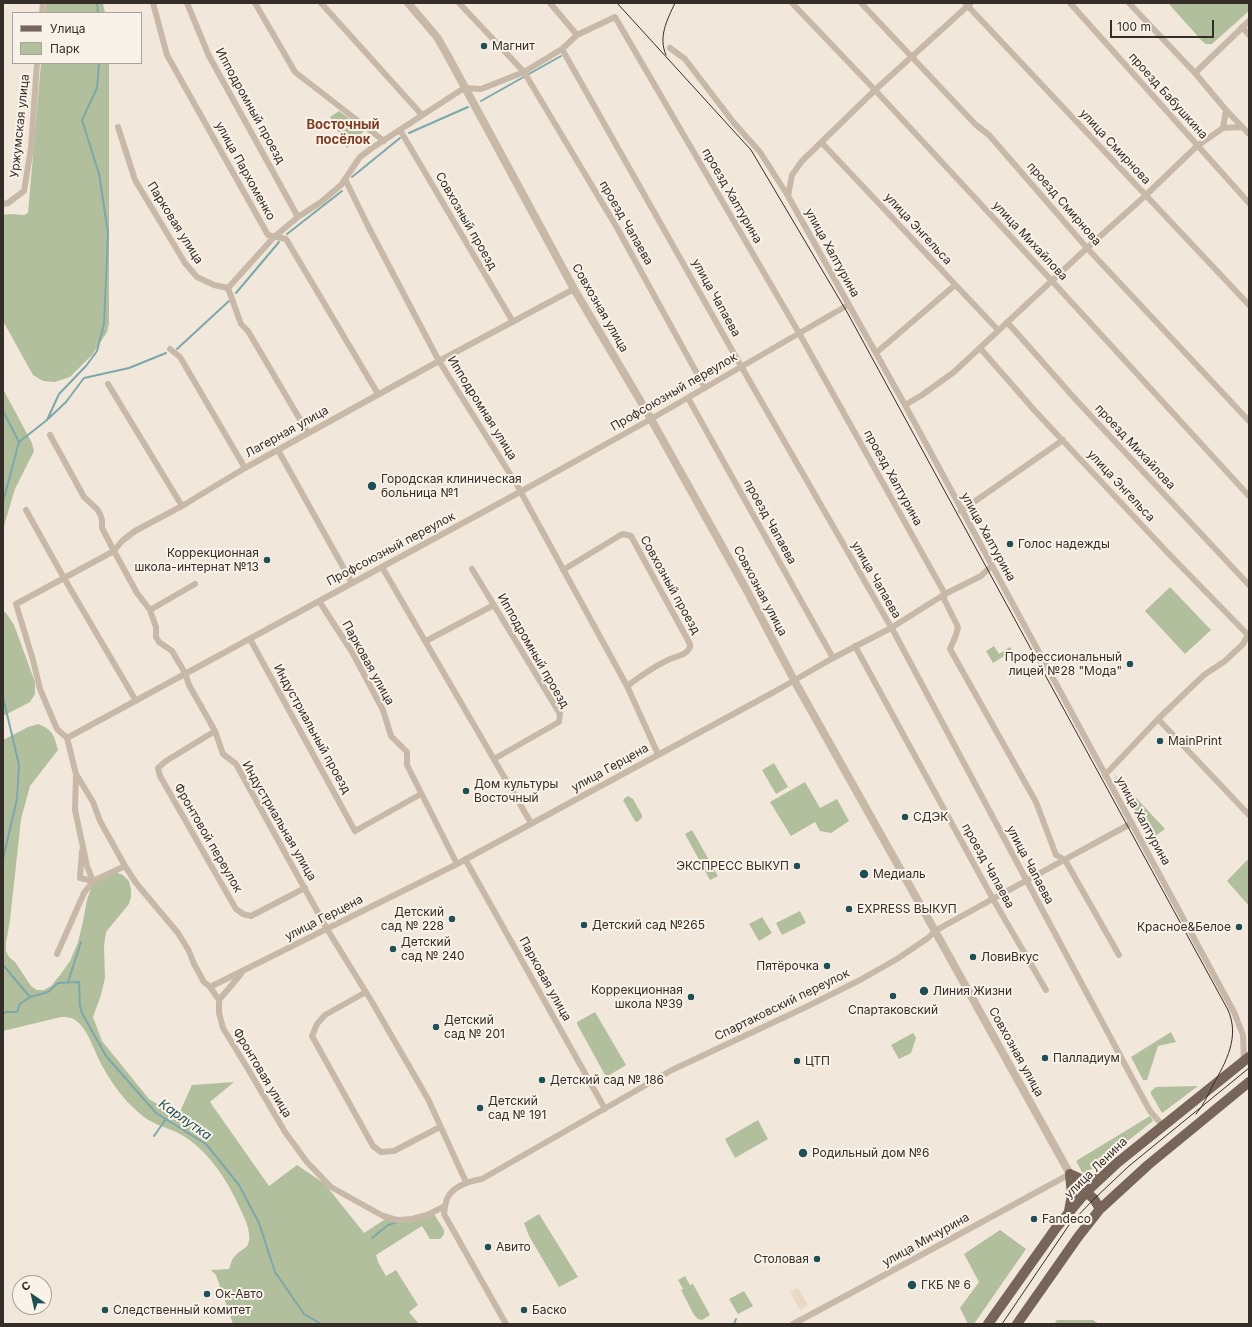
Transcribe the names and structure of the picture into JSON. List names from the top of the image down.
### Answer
{
  "streets": {
    "main road": ["улица Ленина"],
    "street": [
      "проезд Бабушкина",
      "Ипподромный проезд",
      "Уржумская улица",
      "улица Смирнова",
      "улица Пархоменко",
      "проезд Халтурина",
      "проезд Смирнова",
      "Совхозный проезд",
      "Парковая улица",
      "проезд Чапаева",
      "улица Энгельса",
      "улица Михайлова",
      "улица Халтурина",
      "улица Чапаева",
      "Совхозная улица",
      "Профсоюзный переулок",
      "Ипподромная улица",
      "Лагерная улица",
      "проезд Михайлова",
      "Индустриальный проезд",
      "улица Герцена",
      "Индустриальная улица",
      "Фронтовой переулок",
      "Спартаковский переулок",
      "Фронтовая улица",
      "улица Мичурина"
    ]
  },
  "crossings": [
    ["улица Пархоменко", "Лагерная улица"],
    ["проезд Халтурина", "Профсоюзный переулок"],
    ["проезд Халтурина", "улица Герцена"],
    ["проезд Халтурина", "Спартаковский переулок"],
    ["Совхозный проезд", "Ипподромная улица"],
    ["Совхозный проезд", "Лагерная улица"],
    ["Парковая улица", "Профсоюзный переулок"],
    ["Парковая улица", "Индустриальный проезд"],
    ["Парковая улица", "улица Герцена"],
    ["Парковая улица", "Спартаковский переулок"],
    ["проезд Чапаева", "Профсоюзный переулок"],
    ["проезд Чапаева", "улица Герцена"],
    ["проезд Чапаева", "Спартаковский переулок"],
    ["улица Халтурина", "Профсоюзный переулок"],
    ["улица Халтурина", "улица Герцена"],
    ["улица Халтурина", "Спартаковский переулок"],
    ["улица Халтурина", "улица Ленина"],
    ["улица Чапаева", "Профсоюзный переулок"],
    ["улица Чапаева", "улица Герцена"],
    ["улица Чапаева", "Спартаковский переулок"],
    ["улица Чапаева", "улица Ленина"],
    ["Совхозная улица", "Профсоюзный переулок"],
    ["Совхозная улица", "Лагерная улица"],
    ["Совхозная улица", "улица Герцена"],
    ["Совхозная улица", "Спартаковский переулок"],
    ["Совхозная улица", "улица Ленина"],
    ["Совхозная улица", "улица Мичурина"],
    ["Профсоюзный переулок", "Ипподромная улица"],
    ["Профсоюзный переулок", "Лагерная улица"],
    ["Профсоюзный переулок", "Индустриальный проезд"],
    ["Профсоюзный переулок", "Индустриальная улица"],
    ["Ипподромная улица", "Лагерная улица"],
    ["Ипподромная улица", "улица Герцена"],
    ["Лагерная улица", "Индустриальная улица"],
    ["улица Герцена", "Индустриальная улица"],
    ["Индустриальная улица", "Фронтовой переулок"],
    ["Индустриальная улица", "Спартаковский переулок"],
    ["Спартаковский переулок", "Фронтовая улица"]
  ],
  "districts": ["Восточный посёлок"],
  "water": ["Карлутка"],
  "places": [
    "Магнит",
    "Городская клиническая больница №1",
    "Голос надежды",
    "Коррекционная школа-интернат №13",
    "Профессиональный лицей №28 \"Мода\"",
    "MainPrint",
    "Дом культуры Восточный",
    "СДЭК",
    "ЭКСПРЕСС ВЫКУП",
    "Медиаль",
    "EXPRESS ВЫКУП",
    "Детский сад № 228",
    "Детский сад №265",
    "Красное&Белое",
    "Детский сад № 240",
    "ЛовиВкус",
    "Пятёрочка",
    "Линия Жизни",
    "Спартаковский",
    "Коррекционная школа №39",
    "Детский сад № 201",
    "Палладиум",
    "ЦТП",
    "Детский сад № 186",
    "Детский сад № 191",
    "Родильный дом №6",
    "Fandeco",
    "Авито",
    "Столовая",
    "ГКБ № 6",
    "Ок-Авто",
    "Следственный комитет",
    "Баско"
  ],
  "legend": ["Улица", "Парк"],
  "scale_bar": "100 m",
  "north": "top left"
}
